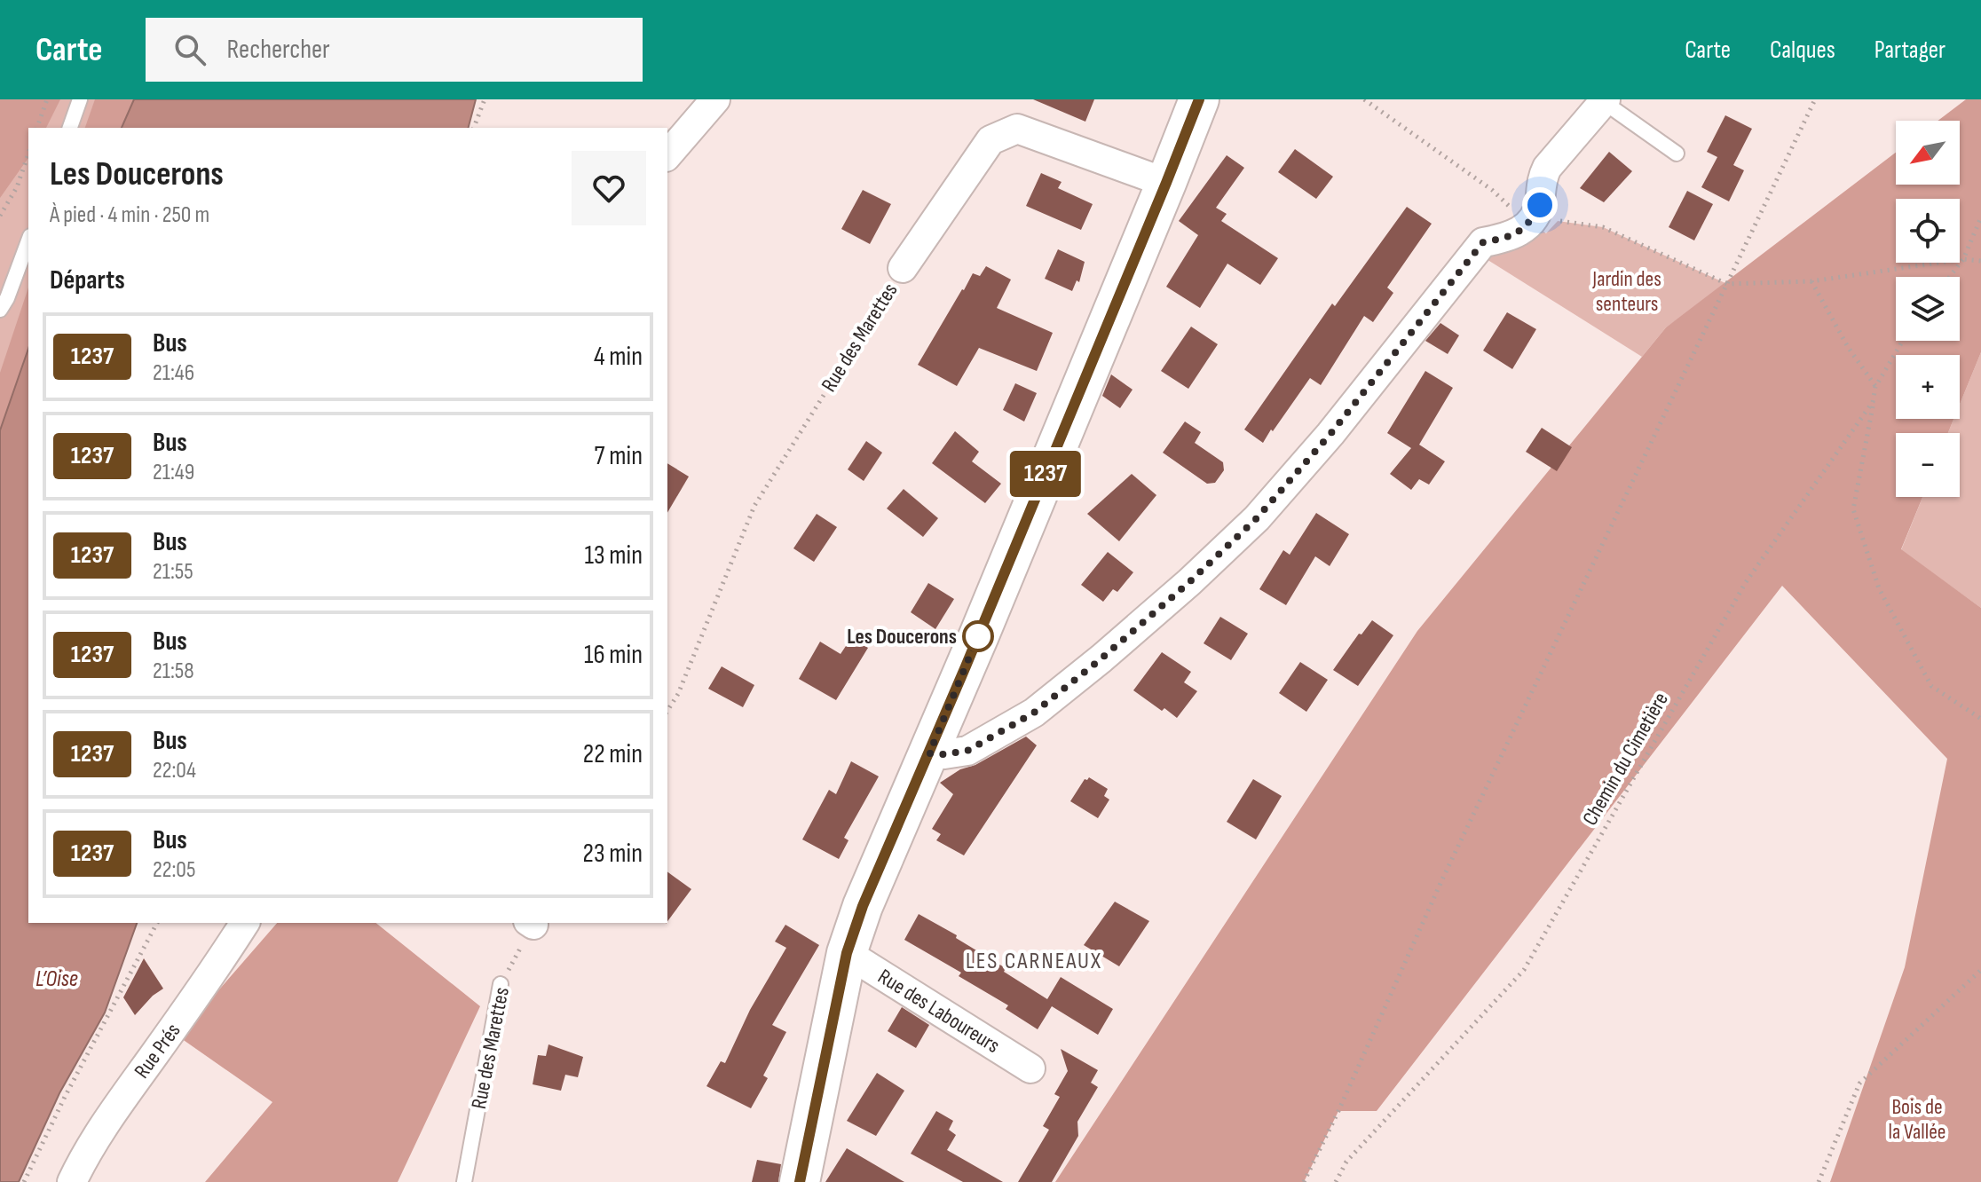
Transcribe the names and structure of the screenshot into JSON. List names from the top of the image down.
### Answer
{
  "streets": {
    "street": ["Rue des Marettes", "Rue des Laboureurs", "Rue Prés"],
    "path": ["Chemin du Cimetière"]
  },
  "districts": ["LES CARNEAUX"],
  "water": ["L’Oise"],
  "parks": ["Jardin des senteurs", "Bois de la Vallée"],
  "places": ["Les Doucerons"],
  "lines": ["bus line 1237"],
  "north": "bottom left",
  "page": {
    "header": "Carte",
    "search": "Rechercher",
    "nav": ["Carte", "Calques", "Partager"],
    "on_map": "1237",
    "map_buttons": ["+", "−"],
    "heading": [
      ["Les Doucerons", "À pied · 4 min · 250 m"],
      "Départs"
    ],
    "list": [
      {
        "mark": "1237",
        "name": "Bus",
        "note": "21:46",
        "value": "4 min"
      },
      {
        "mark": "1237",
        "name": "Bus",
        "note": "21:49",
        "value": "7 min"
      },
      {
        "mark": "1237",
        "name": "Bus",
        "note": "21:55",
        "value": "13 min"
      },
      {
        "mark": "1237",
        "name": "Bus",
        "note": "21:58",
        "value": "16 min"
      },
      {
        "mark": "1237",
        "name": "Bus",
        "note": "22:04",
        "value": "22 min"
      },
      {
        "mark": "1237",
        "name": "Bus",
        "note": "22:05",
        "value": "23 min"
      }
    ]
  }
}
